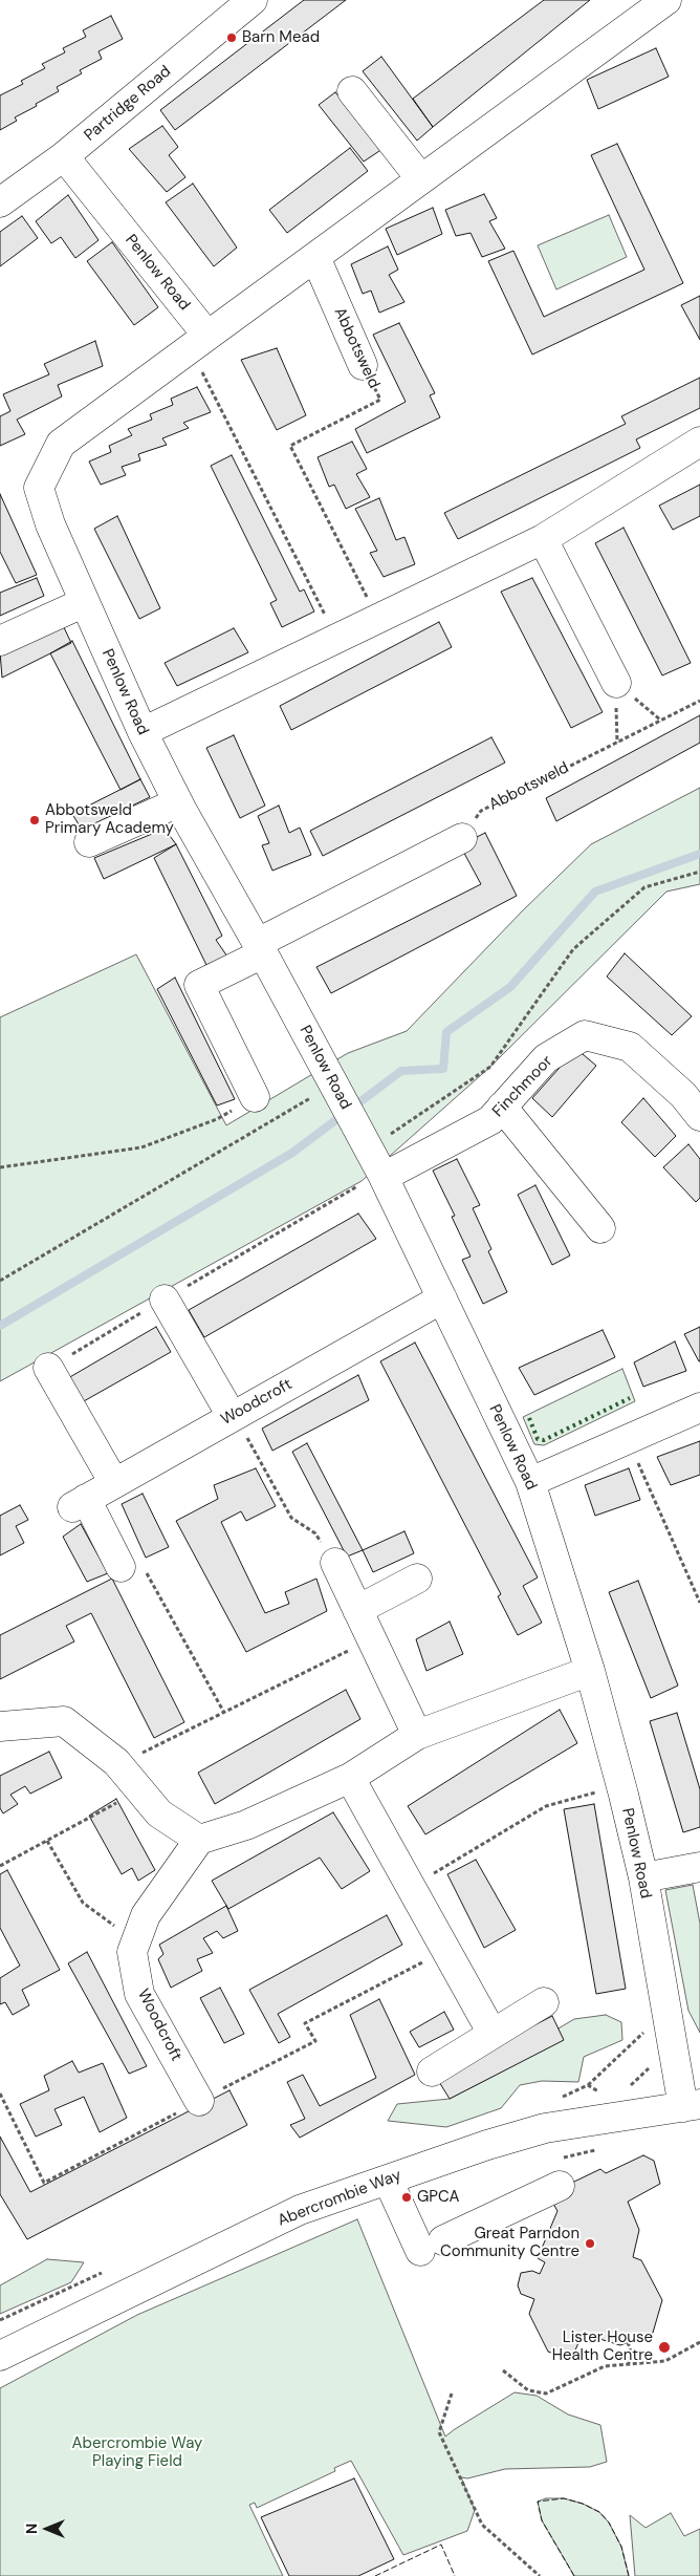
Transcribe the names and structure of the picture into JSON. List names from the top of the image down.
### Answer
{
  "streets": {
    "street": [
      "Partridge Road",
      "Penlow Road",
      "Abbotsweld",
      "Finchmoor",
      "Woodcroft",
      "Abercrombie Way"
    ]
  },
  "crossings": [
    ["Partridge Road", "Penlow Road"],
    ["Penlow Road", "Finchmoor"],
    ["Penlow Road", "Woodcroft"],
    ["Penlow Road", "Abercrombie Way"]
  ],
  "parks": ["Abercrombie Way Playing Field"],
  "places": [
    "Barn Mead",
    "Abbotsweld Primary Academy",
    "GPCA",
    "Great Parndon Community Centre",
    "Lister House Health Centre"
  ],
  "north": "left"
}
